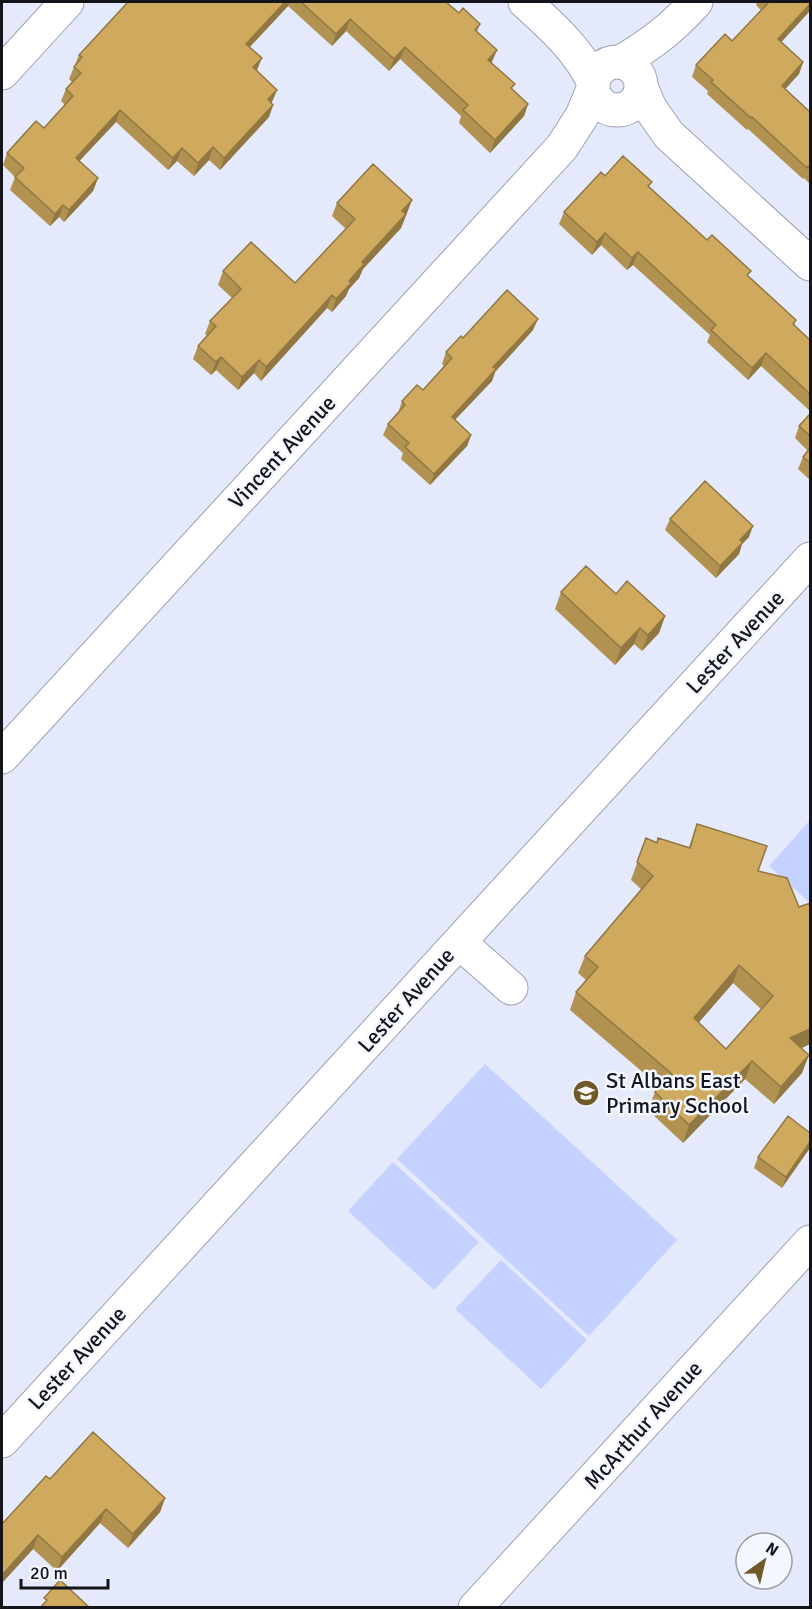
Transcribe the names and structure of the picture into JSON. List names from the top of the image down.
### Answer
{
  "streets": {
    "street": ["Vincent Avenue", "Lester Avenue", "McArthur Avenue"]
  },
  "places": {
    "school or university": ["St Albans East Primary School"]
  },
  "scale_bar": "20 m",
  "north": "top right"
}
